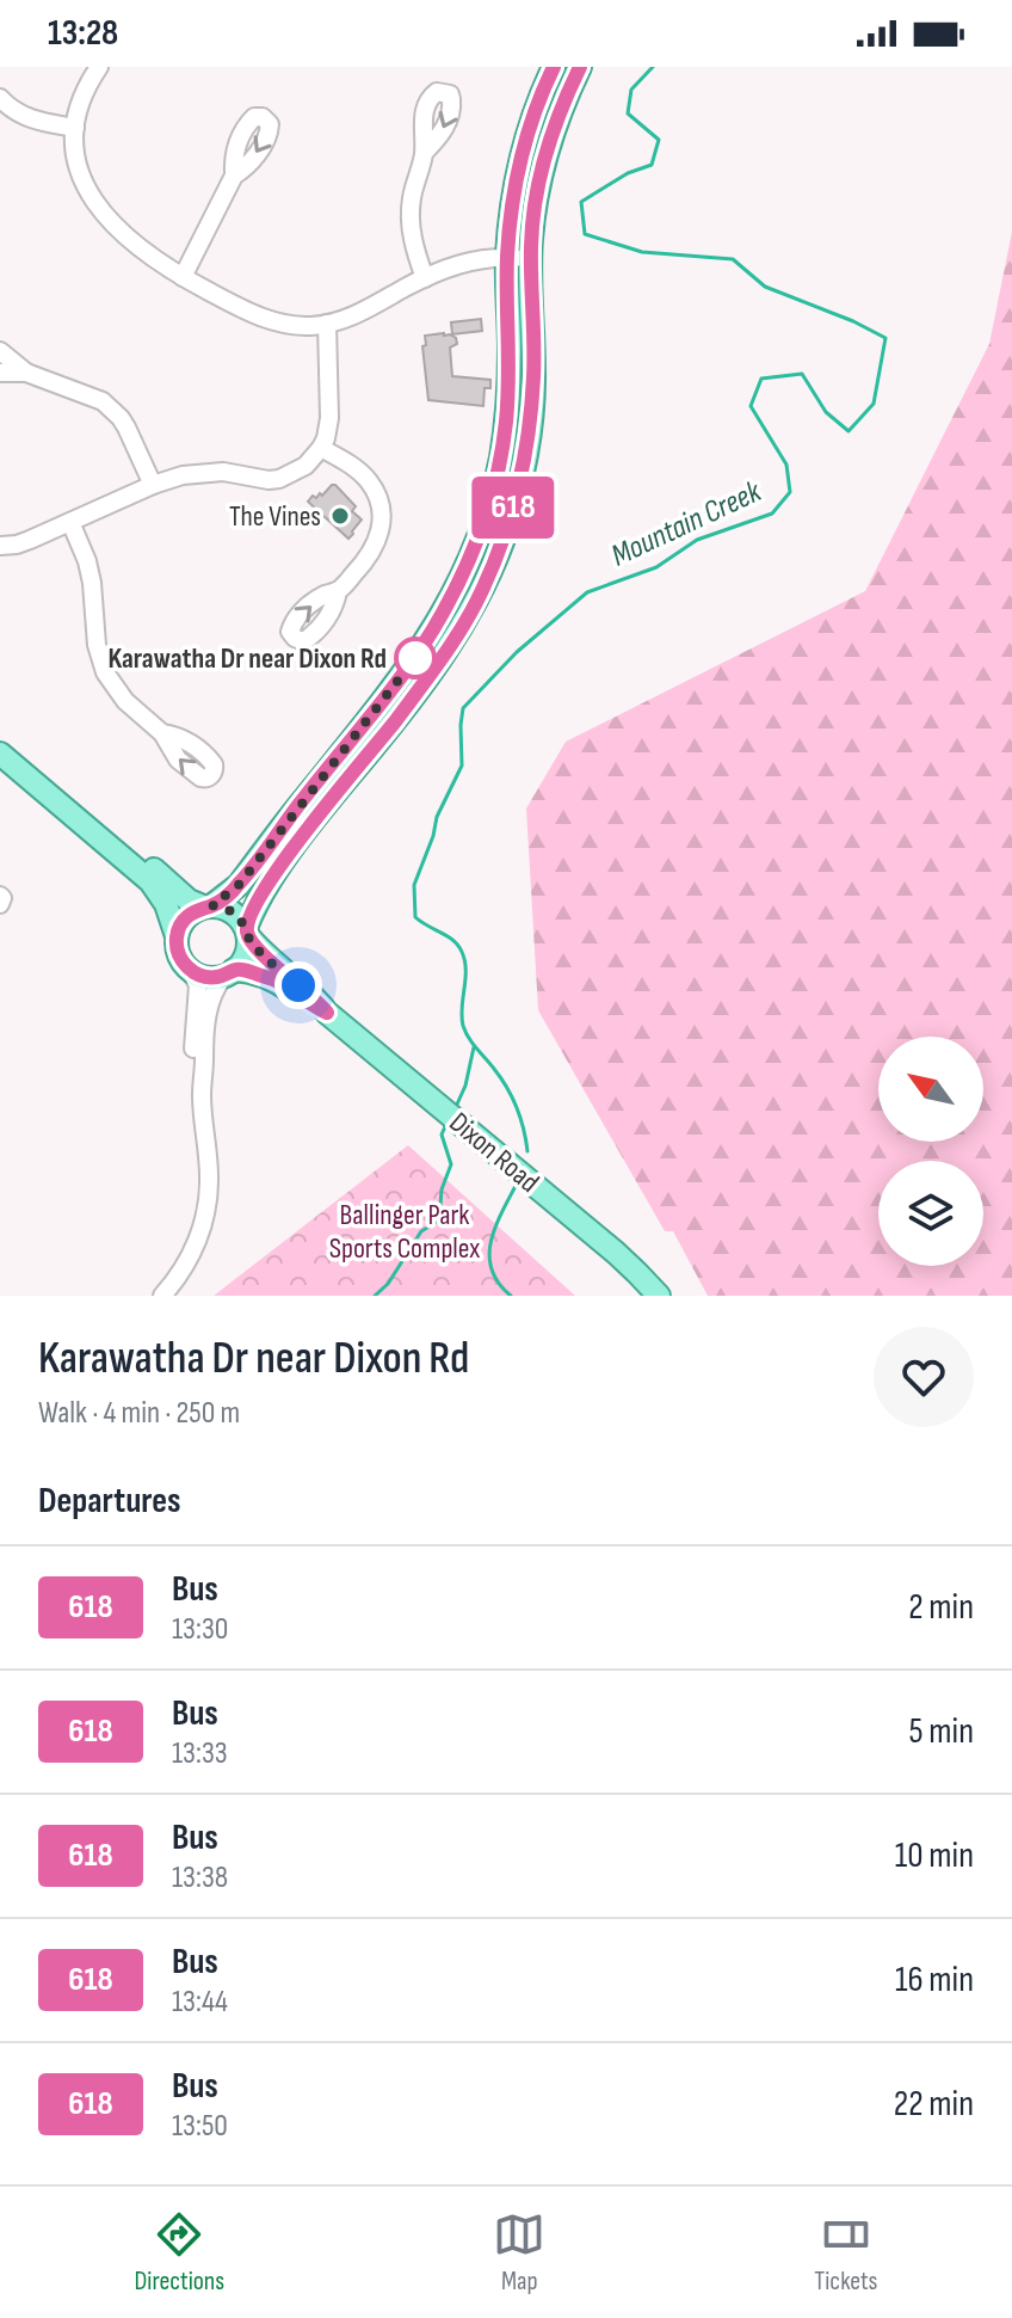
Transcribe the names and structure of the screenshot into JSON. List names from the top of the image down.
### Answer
{
  "streets": {
    "main road": ["Dixon Road"]
  },
  "water": ["Mountain Creek"],
  "parks": ["Ballinger Park Sports Complex"],
  "places": ["The Vines", "Karawatha Dr near Dixon Rd"],
  "lines": ["bus line 618"],
  "north": "top left",
  "page": {
    "status": "13:28",
    "on_map": "618",
    "heading": [
      ["Karawatha Dr near Dixon Rd", "Walk · 4 min · 250 m"],
      "Departures"
    ],
    "list": [
      {
        "mark": "618",
        "name": "Bus",
        "note": "13:30",
        "value": "2 min"
      },
      {
        "mark": "618",
        "name": "Bus",
        "note": "13:33",
        "value": "5 min"
      },
      {
        "mark": "618",
        "name": "Bus",
        "note": "13:38",
        "value": "10 min"
      },
      {
        "mark": "618",
        "name": "Bus",
        "note": "13:44",
        "value": "16 min"
      },
      {
        "mark": "618",
        "name": "Bus",
        "note": "13:50",
        "value": "22 min"
      }
    ],
    "tabs": ["Directions", "Map", "Tickets"]
  }
}
